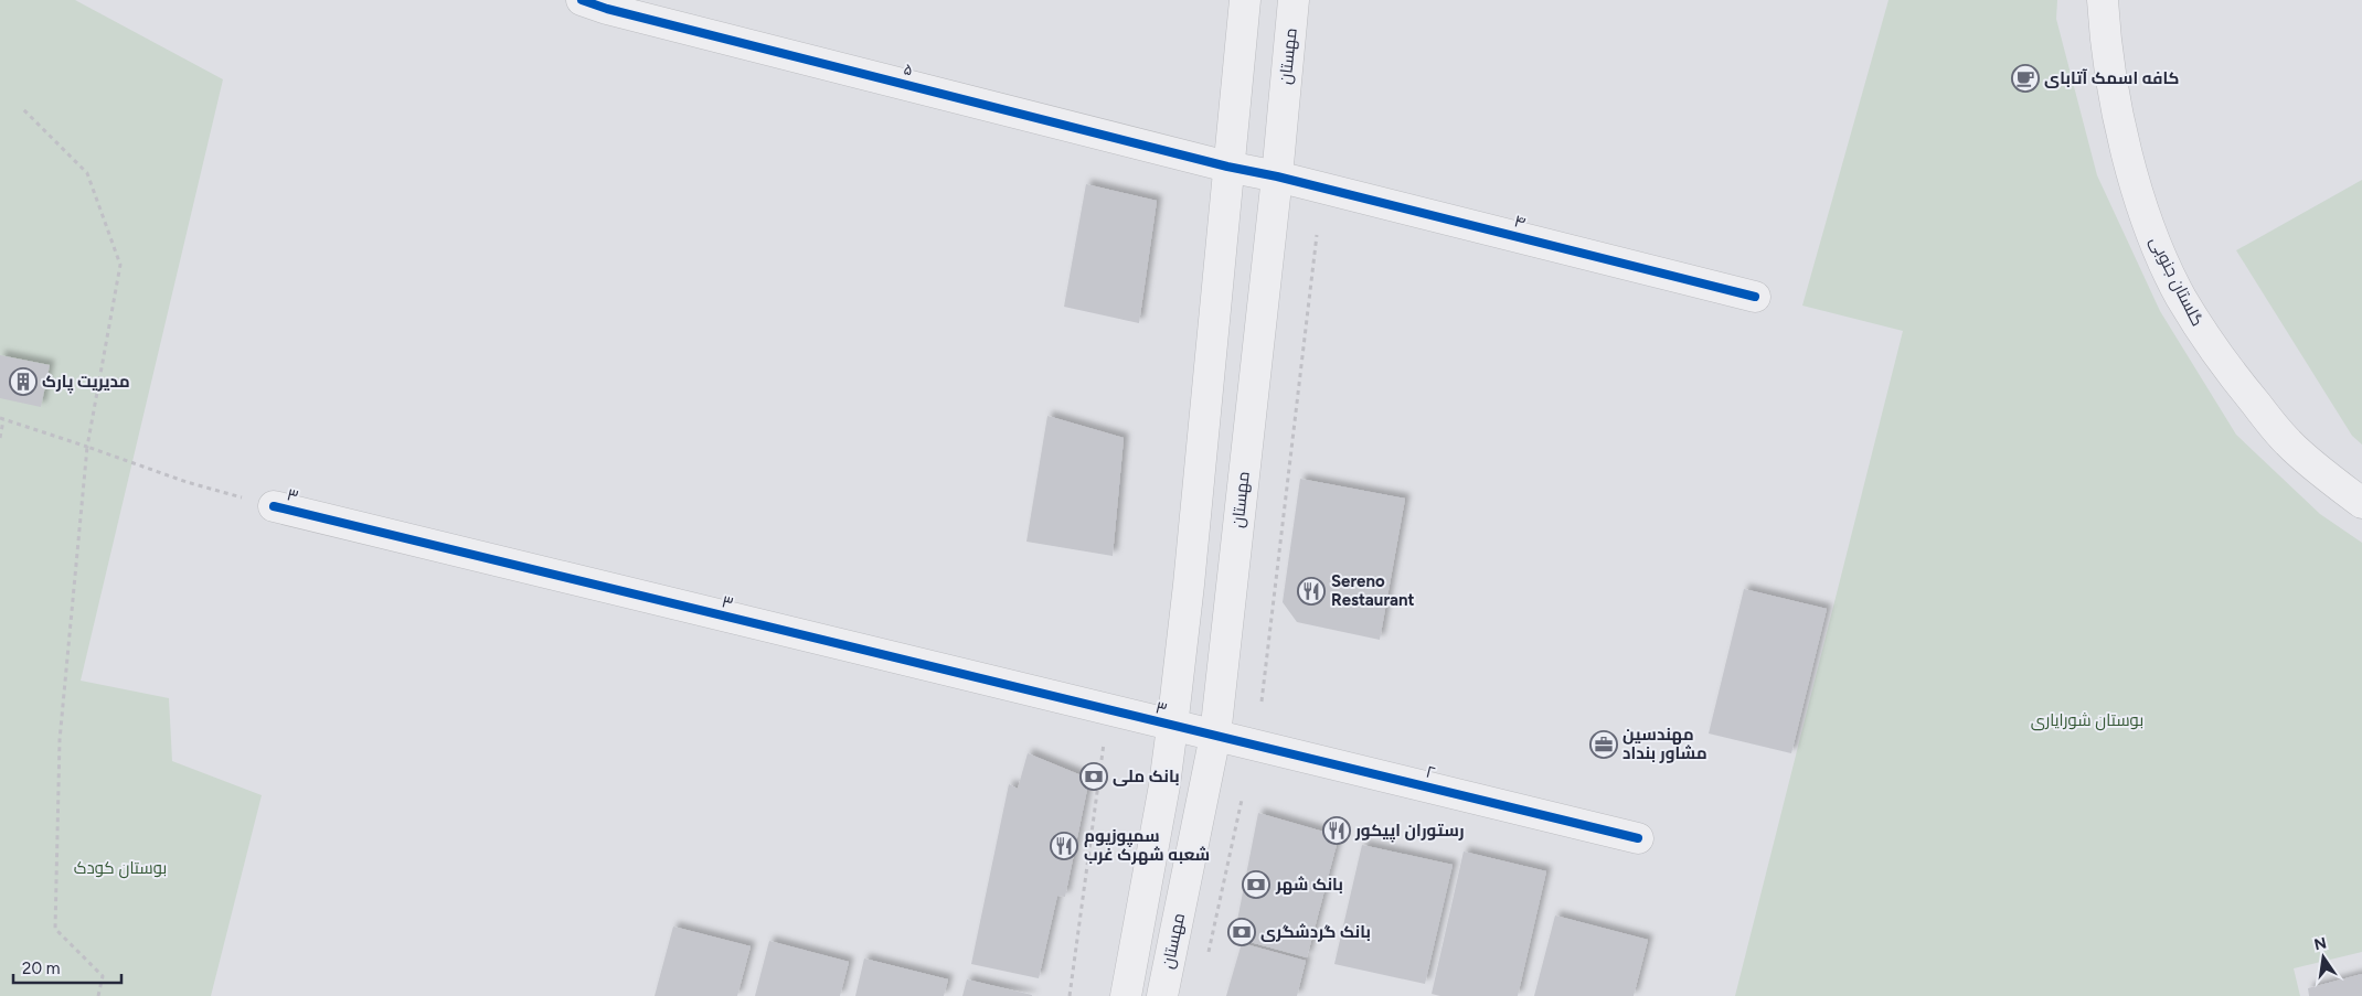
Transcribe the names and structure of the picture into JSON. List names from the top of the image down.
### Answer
{
  "streets": {
    "street": [
      "مهستان",
      "۵",
      "۴",
      "گلستان جنوبی",
      "۳",
      "۲"
    ]
  },
  "crossings": [
    ["مهستان", "۵"],
    ["مهستان", "۴"],
    ["مهستان", "۳"],
    ["مهستان", "۲"],
    ["۵", "۴"],
    ["۳", "۲"]
  ],
  "parks": ["بوستان شورایاری", "بوستان کودک"],
  "places": {
    "cafe": ["کافه اسمک آتابای"],
    "building": ["مدیریت پارک"],
    "restaurant": ["Sereno Restaurant", "رستوران اپیکور", "سمپوزیوم شعبه شهرک غرب"],
    "office": ["مهندسین مشاور بنداد"],
    "bank": ["بانک ملی", "بانک شهر", "بانک گردشگری"]
  },
  "scale_bar": "20 m",
  "north": "top"
}
